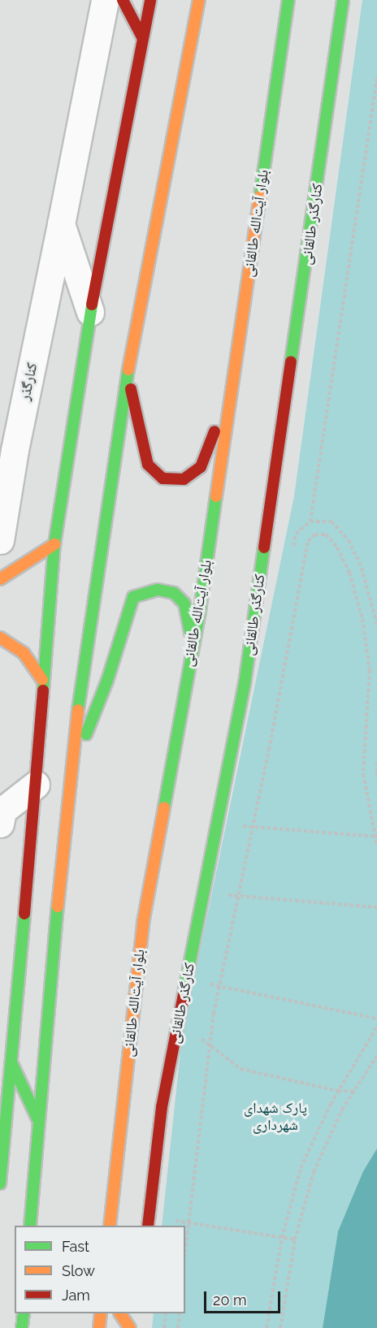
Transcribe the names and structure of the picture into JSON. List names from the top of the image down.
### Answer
{
  "streets": {
    "main road": ["بلوار آیت‌الله طالقانی", "کنارگذر طالقانی"],
    "street": ["کنارگذر"]
  },
  "parks": ["پارک شهدای شهرداری"],
  "legend": ["Fast", "Slow", "Jam"],
  "scale_bar": "20 m"
}
